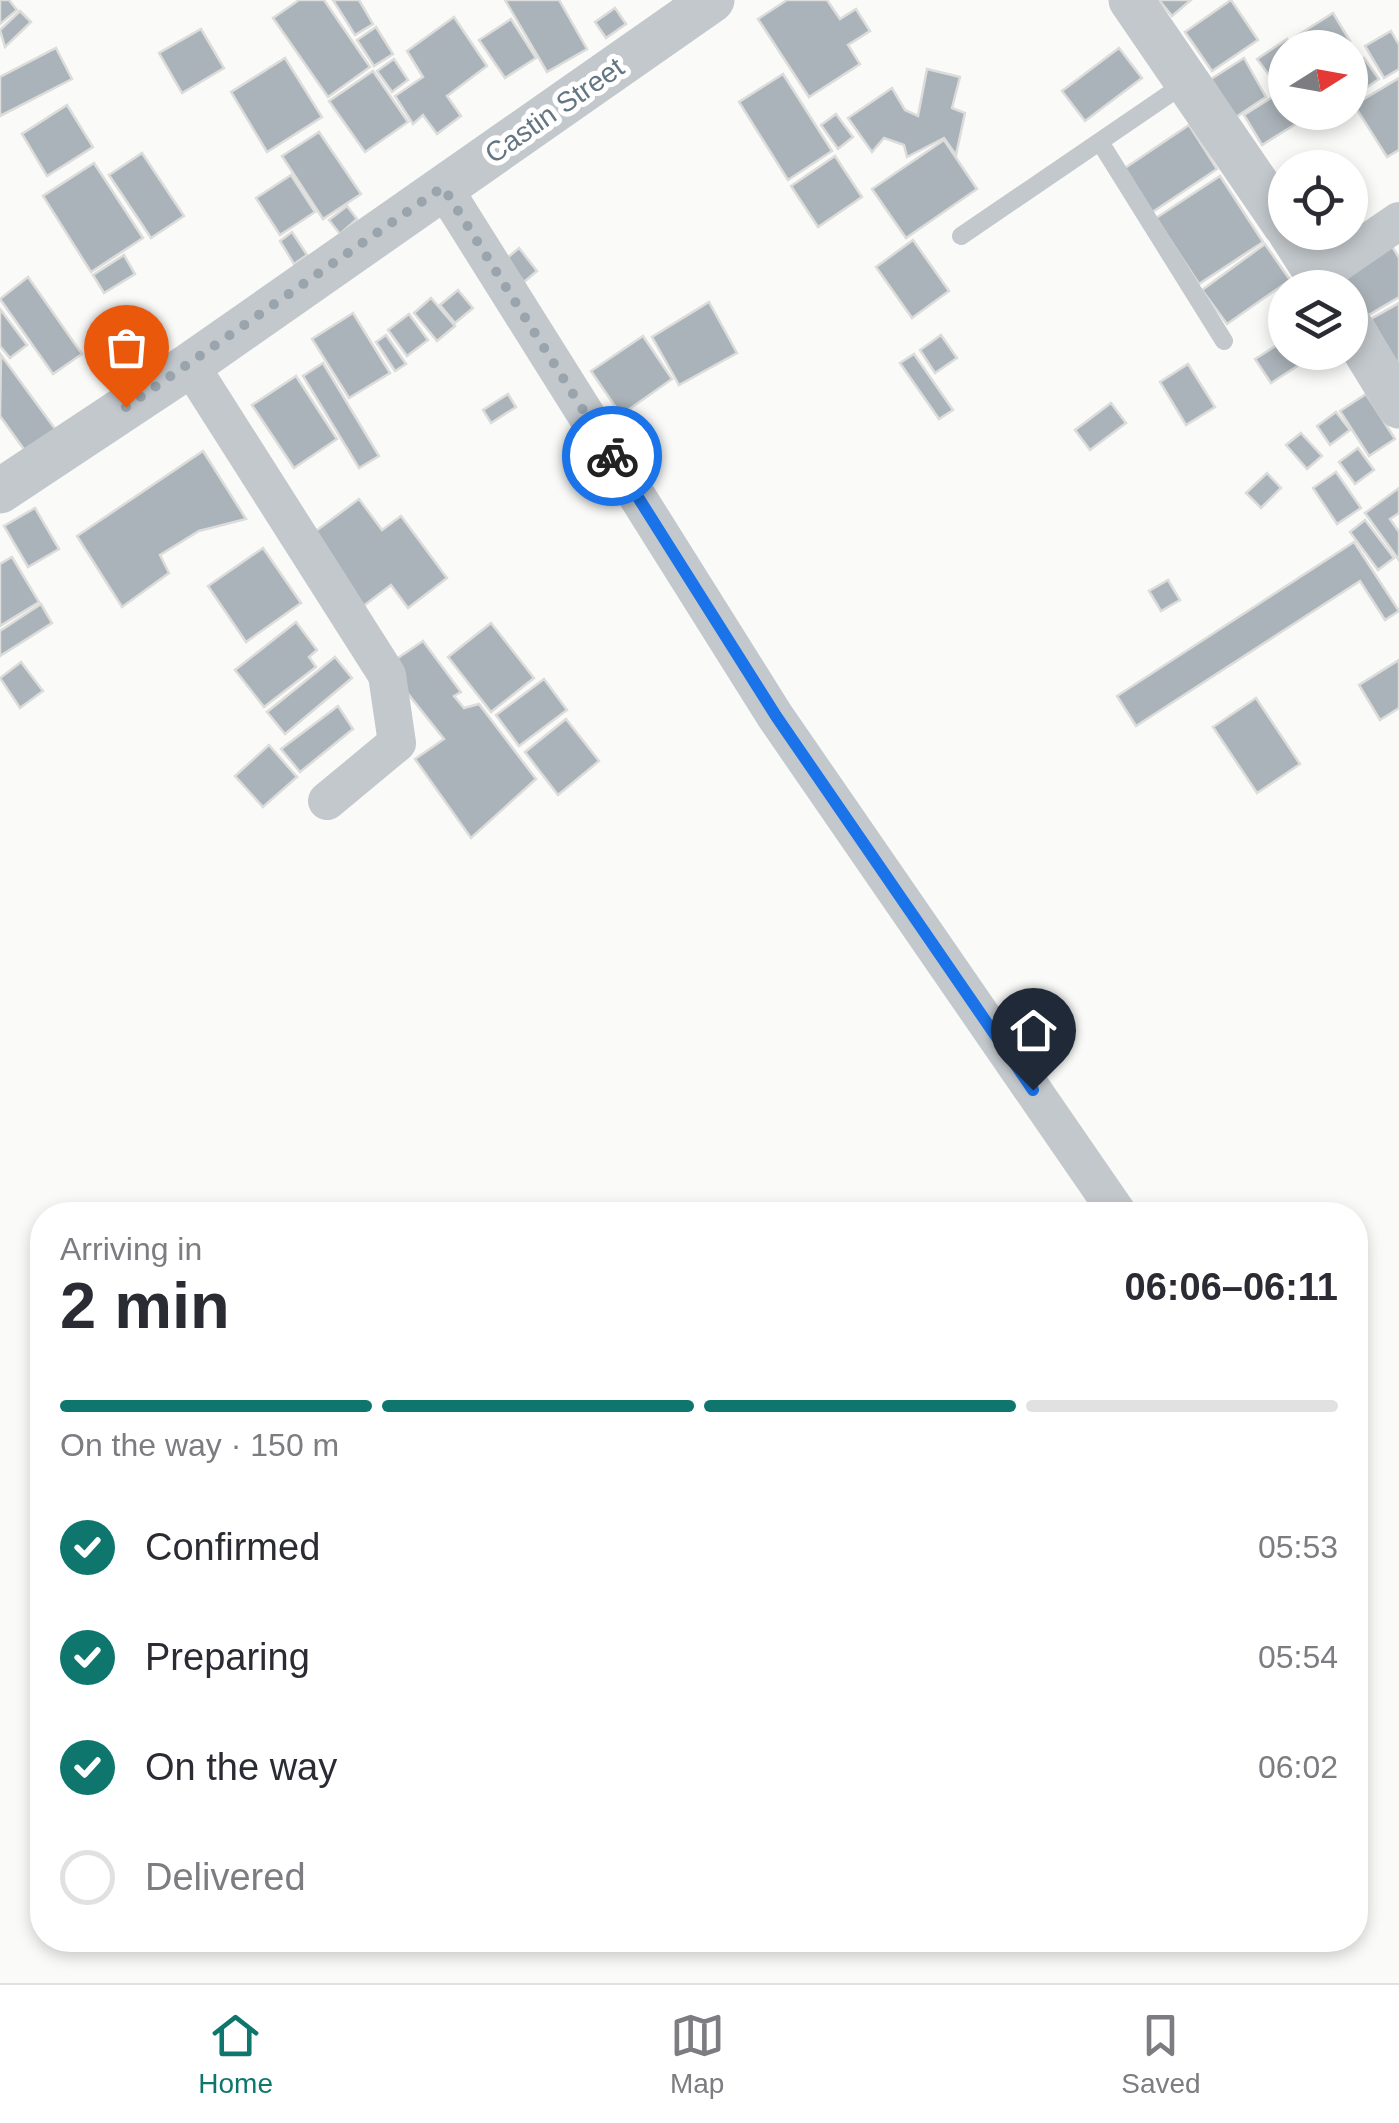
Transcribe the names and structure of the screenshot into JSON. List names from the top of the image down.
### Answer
{
  "streets": {
    "street": ["Castin Street"]
  },
  "north": "right",
  "page": {
    "heading": ["2 min", "Arriving in", "06:06–06:11"],
    "bar": "On the way · 150 m",
    "list": [
      ["Confirmed", "05:53"],
      ["Preparing", "05:54"],
      ["On the way", "06:02"],
      "Delivered"
    ],
    "tabs": ["Home", "Map", "Saved"]
  }
}
